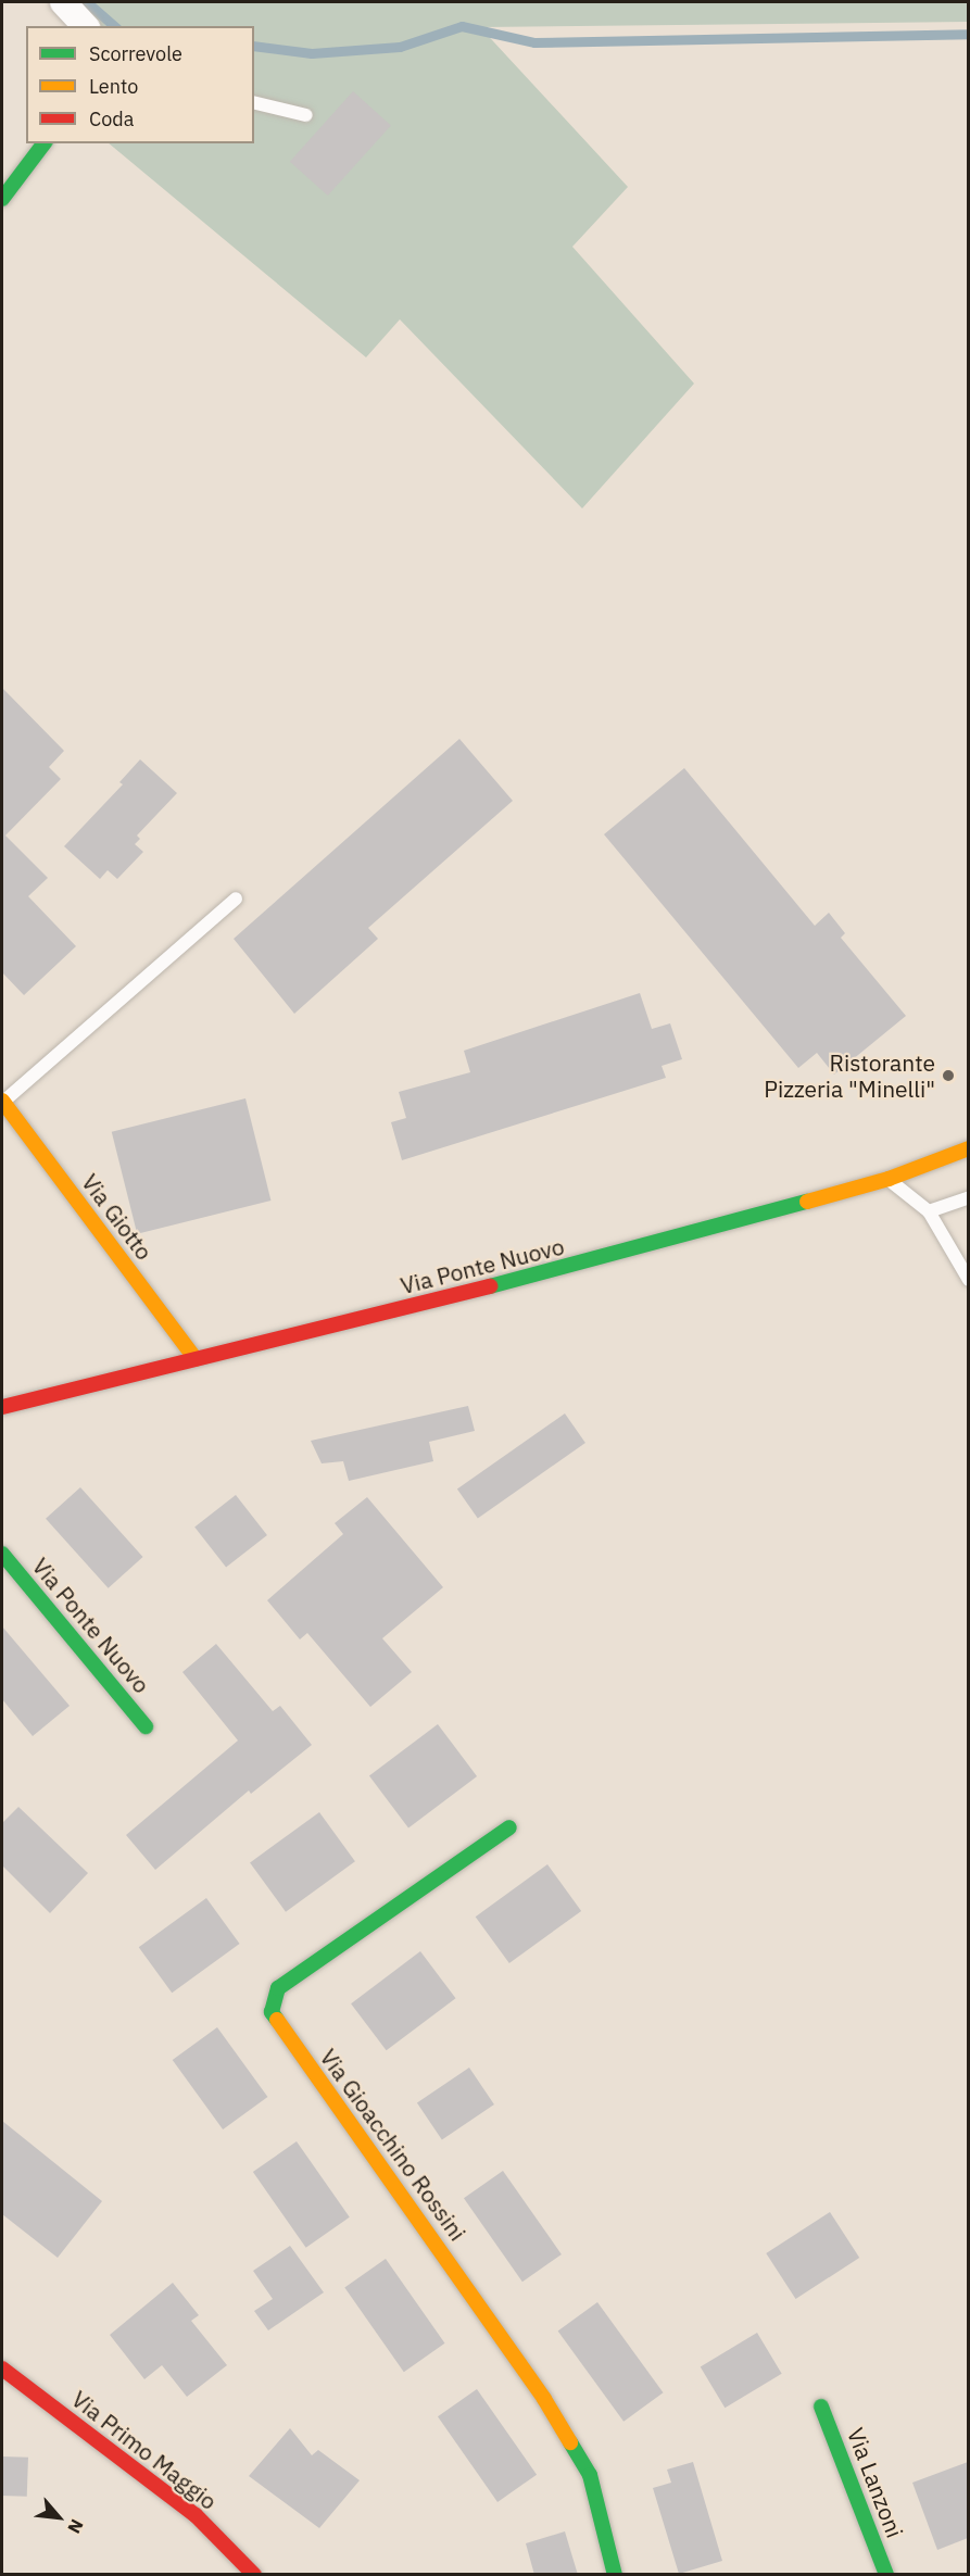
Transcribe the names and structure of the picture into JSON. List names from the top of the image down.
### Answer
{
  "streets": {
    "street": [
      "Via Giotto",
      "Via Ponte Nuovo",
      "Via Gioacchino Rossini",
      "Via Primo Maggio",
      "Via Lanzoni"
    ]
  },
  "crossings": [
    ["Via Giotto", "Via Ponte Nuovo"]
  ],
  "places": ["Ristorante Pizzeria \"Minelli\""],
  "legend": ["Scorrevole", "Lento", "Coda"],
  "north": "bottom right"
}
